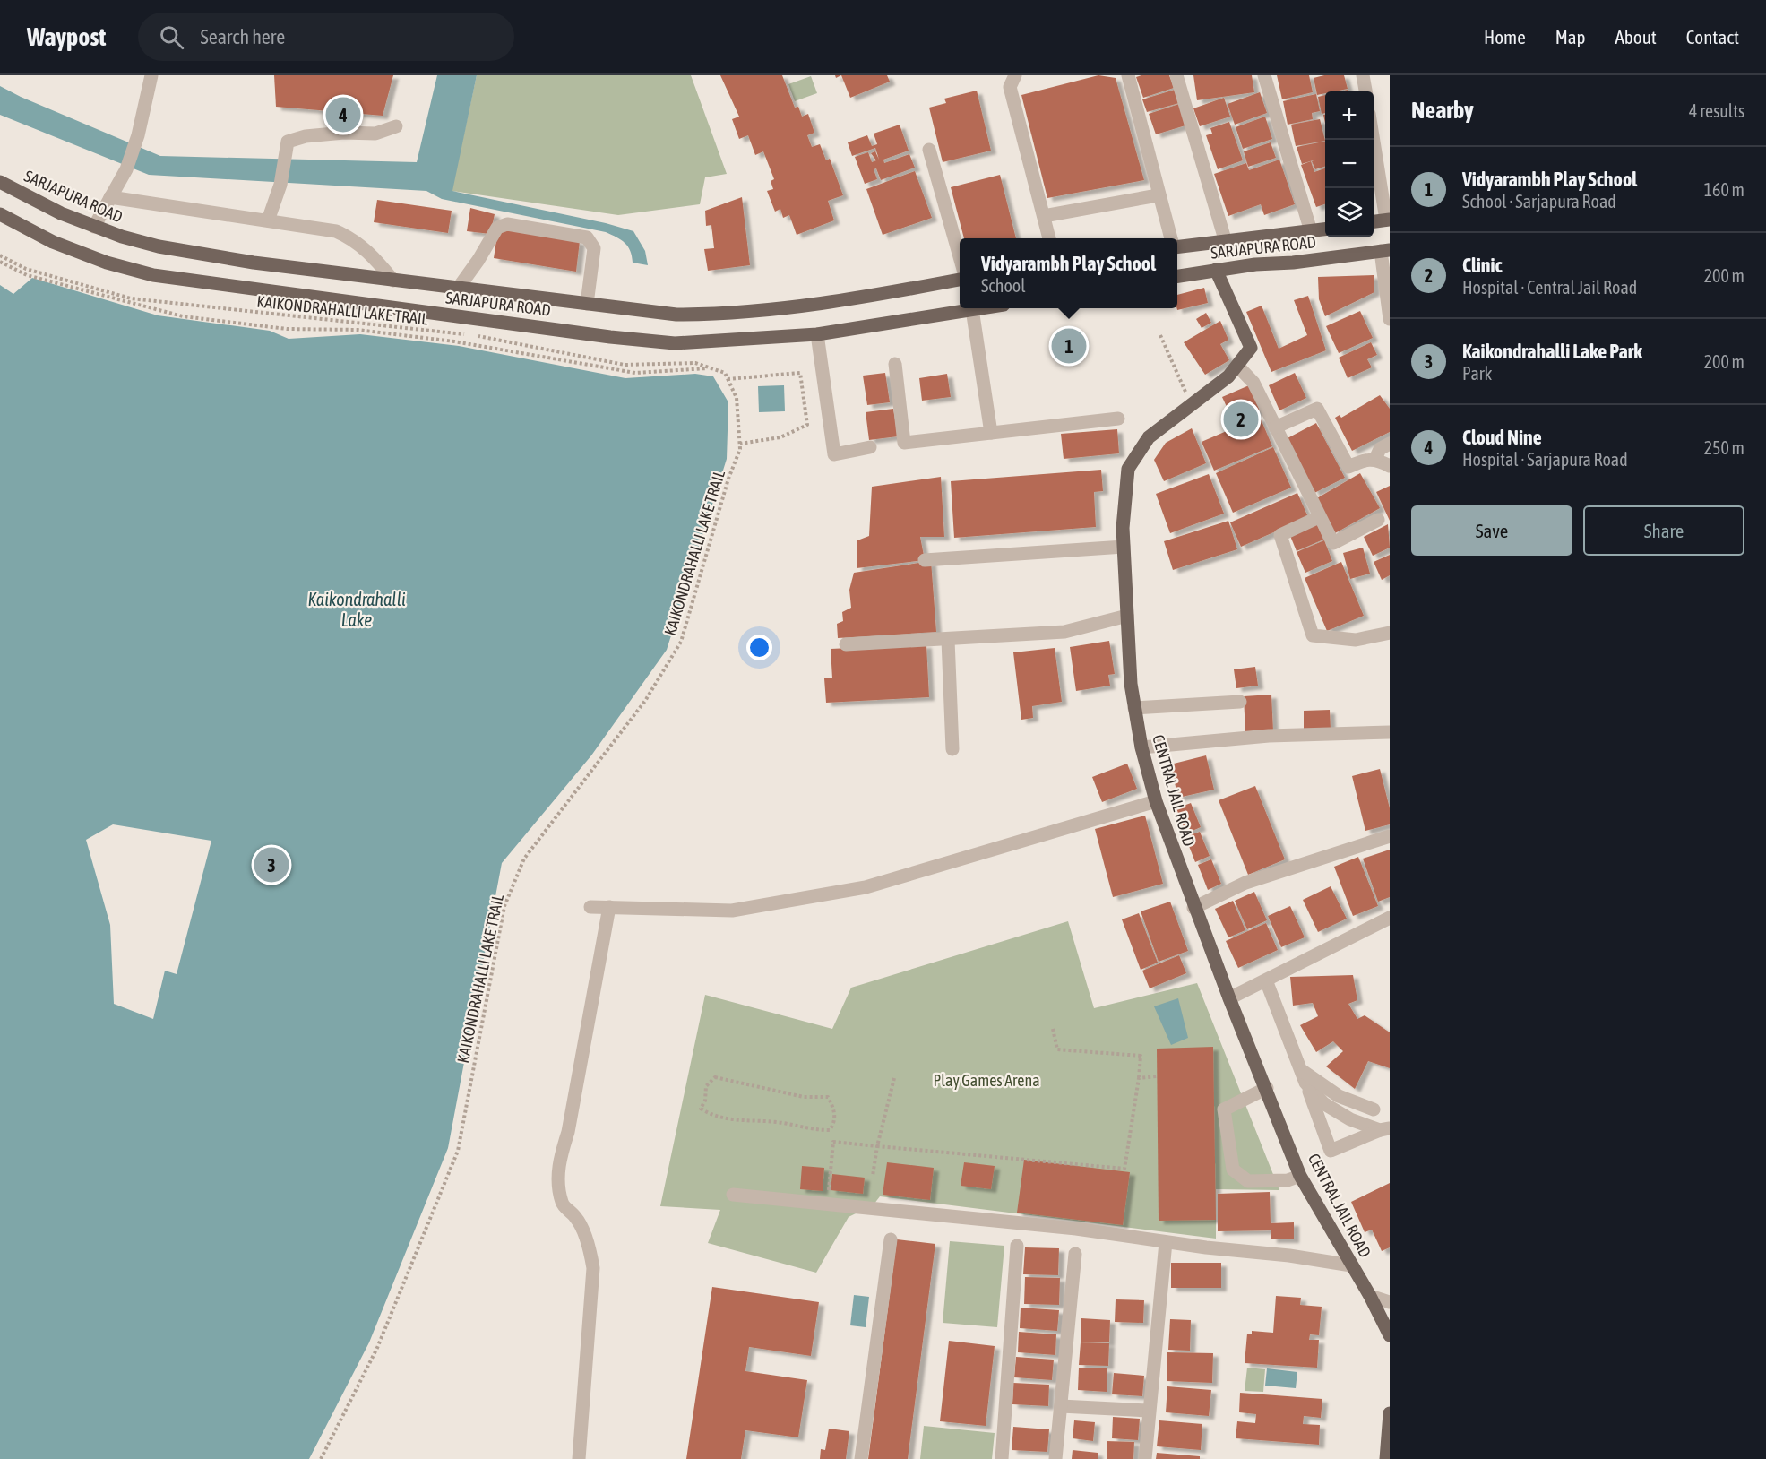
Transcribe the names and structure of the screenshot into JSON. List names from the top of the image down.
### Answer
{
  "streets": {
    "main road": ["SARJAPURA ROAD", "CENTRAL JAIL ROAD"],
    "path": ["KAIKONDRAHALLI LAKE TRAIL"]
  },
  "crossings": [
    ["SARJAPURA ROAD", "CENTRAL JAIL ROAD"]
  ],
  "water": ["Kaikondrahalli Lake"],
  "parks": ["Play Games Arena"],
  "page": {
    "header": "Waypost",
    "search": "Search here",
    "nav": [
      "Home",
      "Map",
      "About",
      "Contact"
    ],
    "heading": ["Nearby", "4 results"],
    "map_buttons": ["+", "−"],
    "pins": [
      "4",
      "1",
      "2",
      "3"
    ],
    "list": [
      {
        "mark": "1",
        "name": "Vidyarambh Play School",
        "note": "School · Sarjapura Road",
        "value": "160 m"
      },
      {
        "mark": "2",
        "name": "Clinic",
        "note": "Hospital · Central Jail Road",
        "value": "200 m"
      },
      {
        "mark": "3",
        "name": "Kaikondrahalli Lake Park",
        "note": "Park",
        "value": "200 m"
      },
      {
        "mark": "4",
        "name": "Cloud Nine",
        "note": "Hospital · Sarjapura Road",
        "value": "250 m"
      }
    ],
    "popup": ["Vidyarambh Play School", "School"],
    "buttons": ["Save", "Share"]
  }
}
